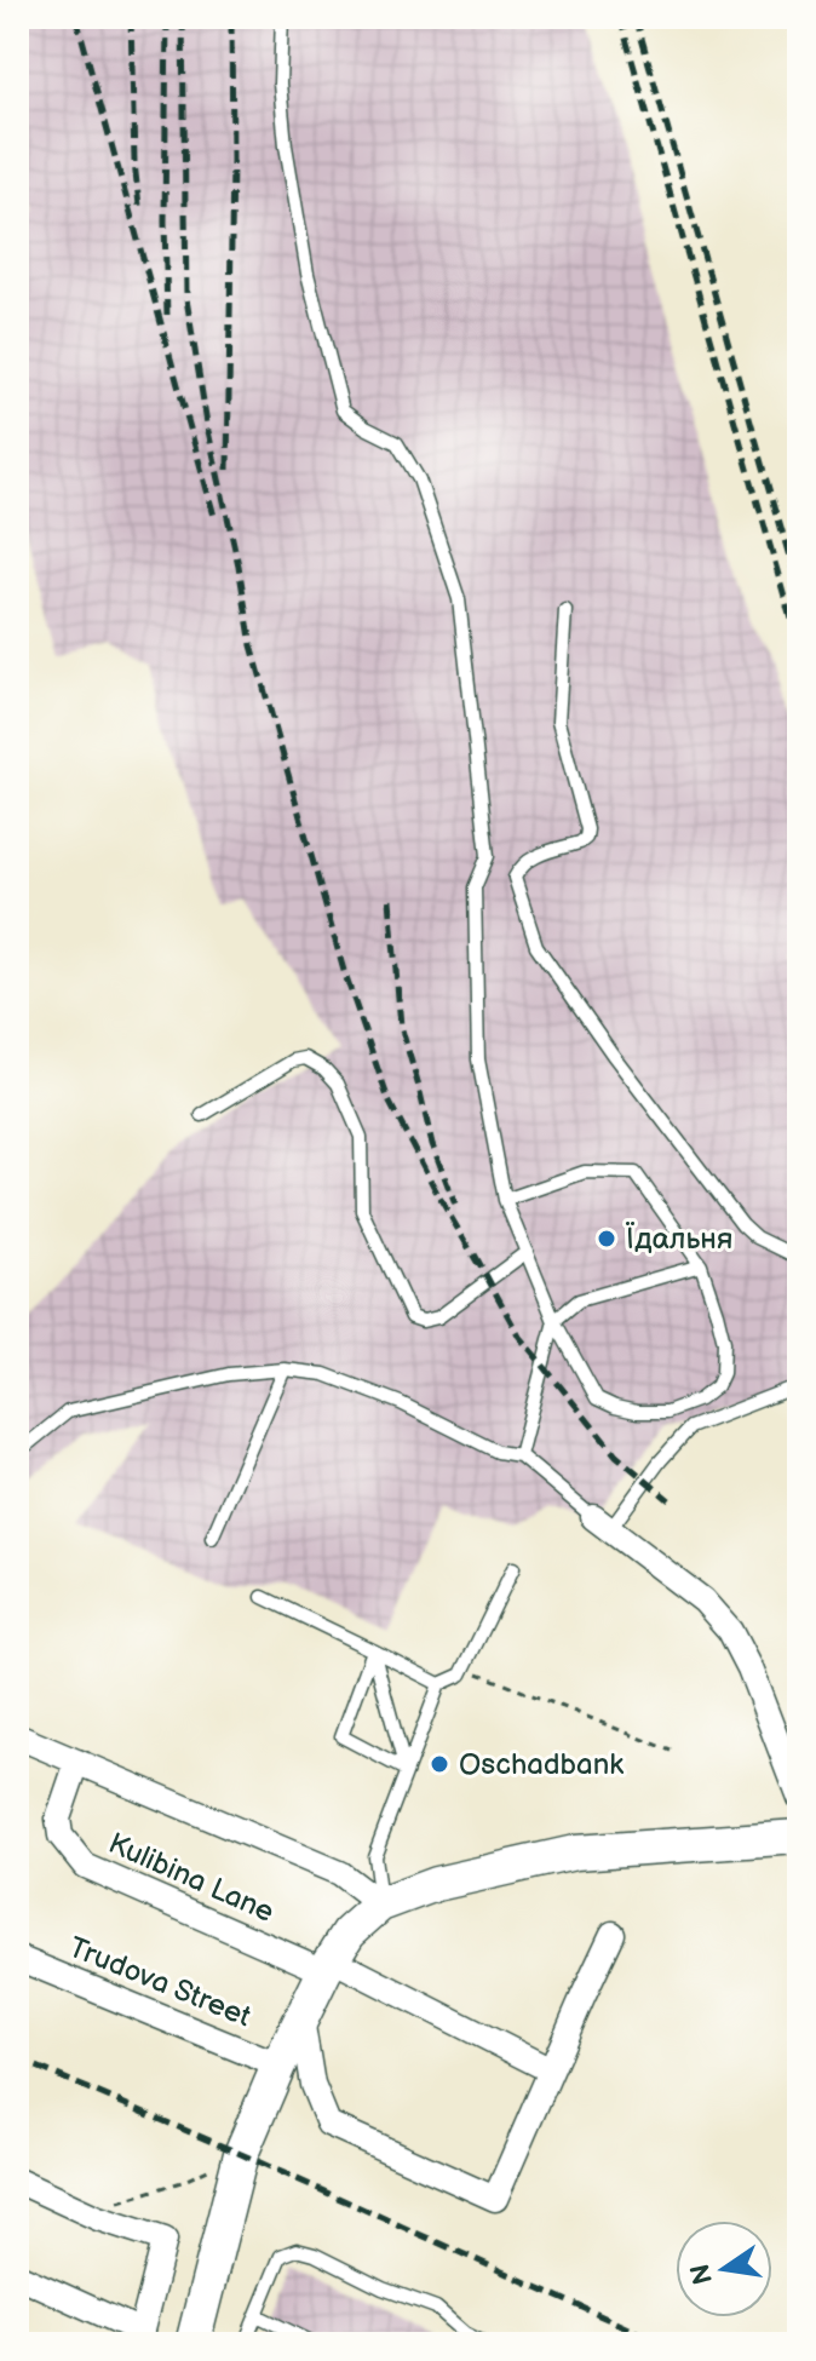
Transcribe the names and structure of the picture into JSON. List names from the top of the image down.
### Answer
{
  "streets": {
    "street": ["Kulibina Lane", "Trudova Street"]
  },
  "places": ["Їдальня", "Oschadbank"],
  "north": "left"
}
